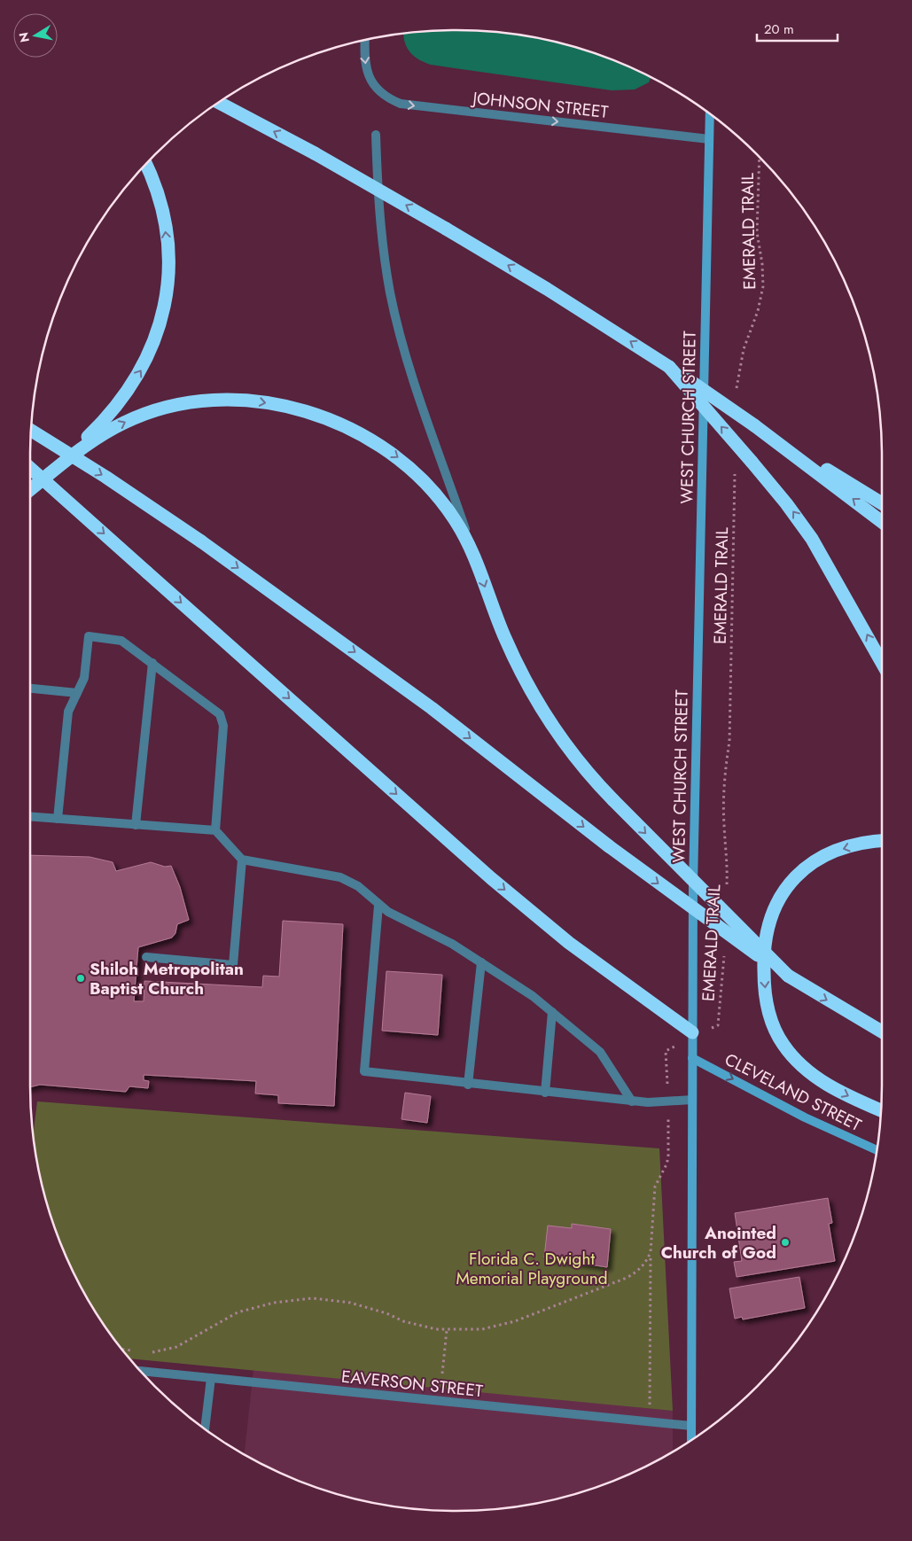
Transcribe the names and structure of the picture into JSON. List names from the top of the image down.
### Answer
{
  "streets": {
    "street": [
      "JOHNSON STREET",
      "WEST CHURCH STREET",
      "CLEVELAND STREET",
      "EAVERSON STREET"
    ],
    "path": ["EMERALD TRAIL"]
  },
  "crossings": [
    ["JOHNSON STREET", "WEST CHURCH STREET"],
    ["WEST CHURCH STREET", "CLEVELAND STREET"],
    ["WEST CHURCH STREET", "EAVERSON STREET"]
  ],
  "one_way": ["JOHNSON STREET", "CLEVELAND STREET"],
  "parks": ["Florida C. Dwight Memorial Playground"],
  "places": ["Shiloh Metropolitan Baptist Church", "Anointed Church of God"],
  "scale_bar": "20 m",
  "north": "left"
}
